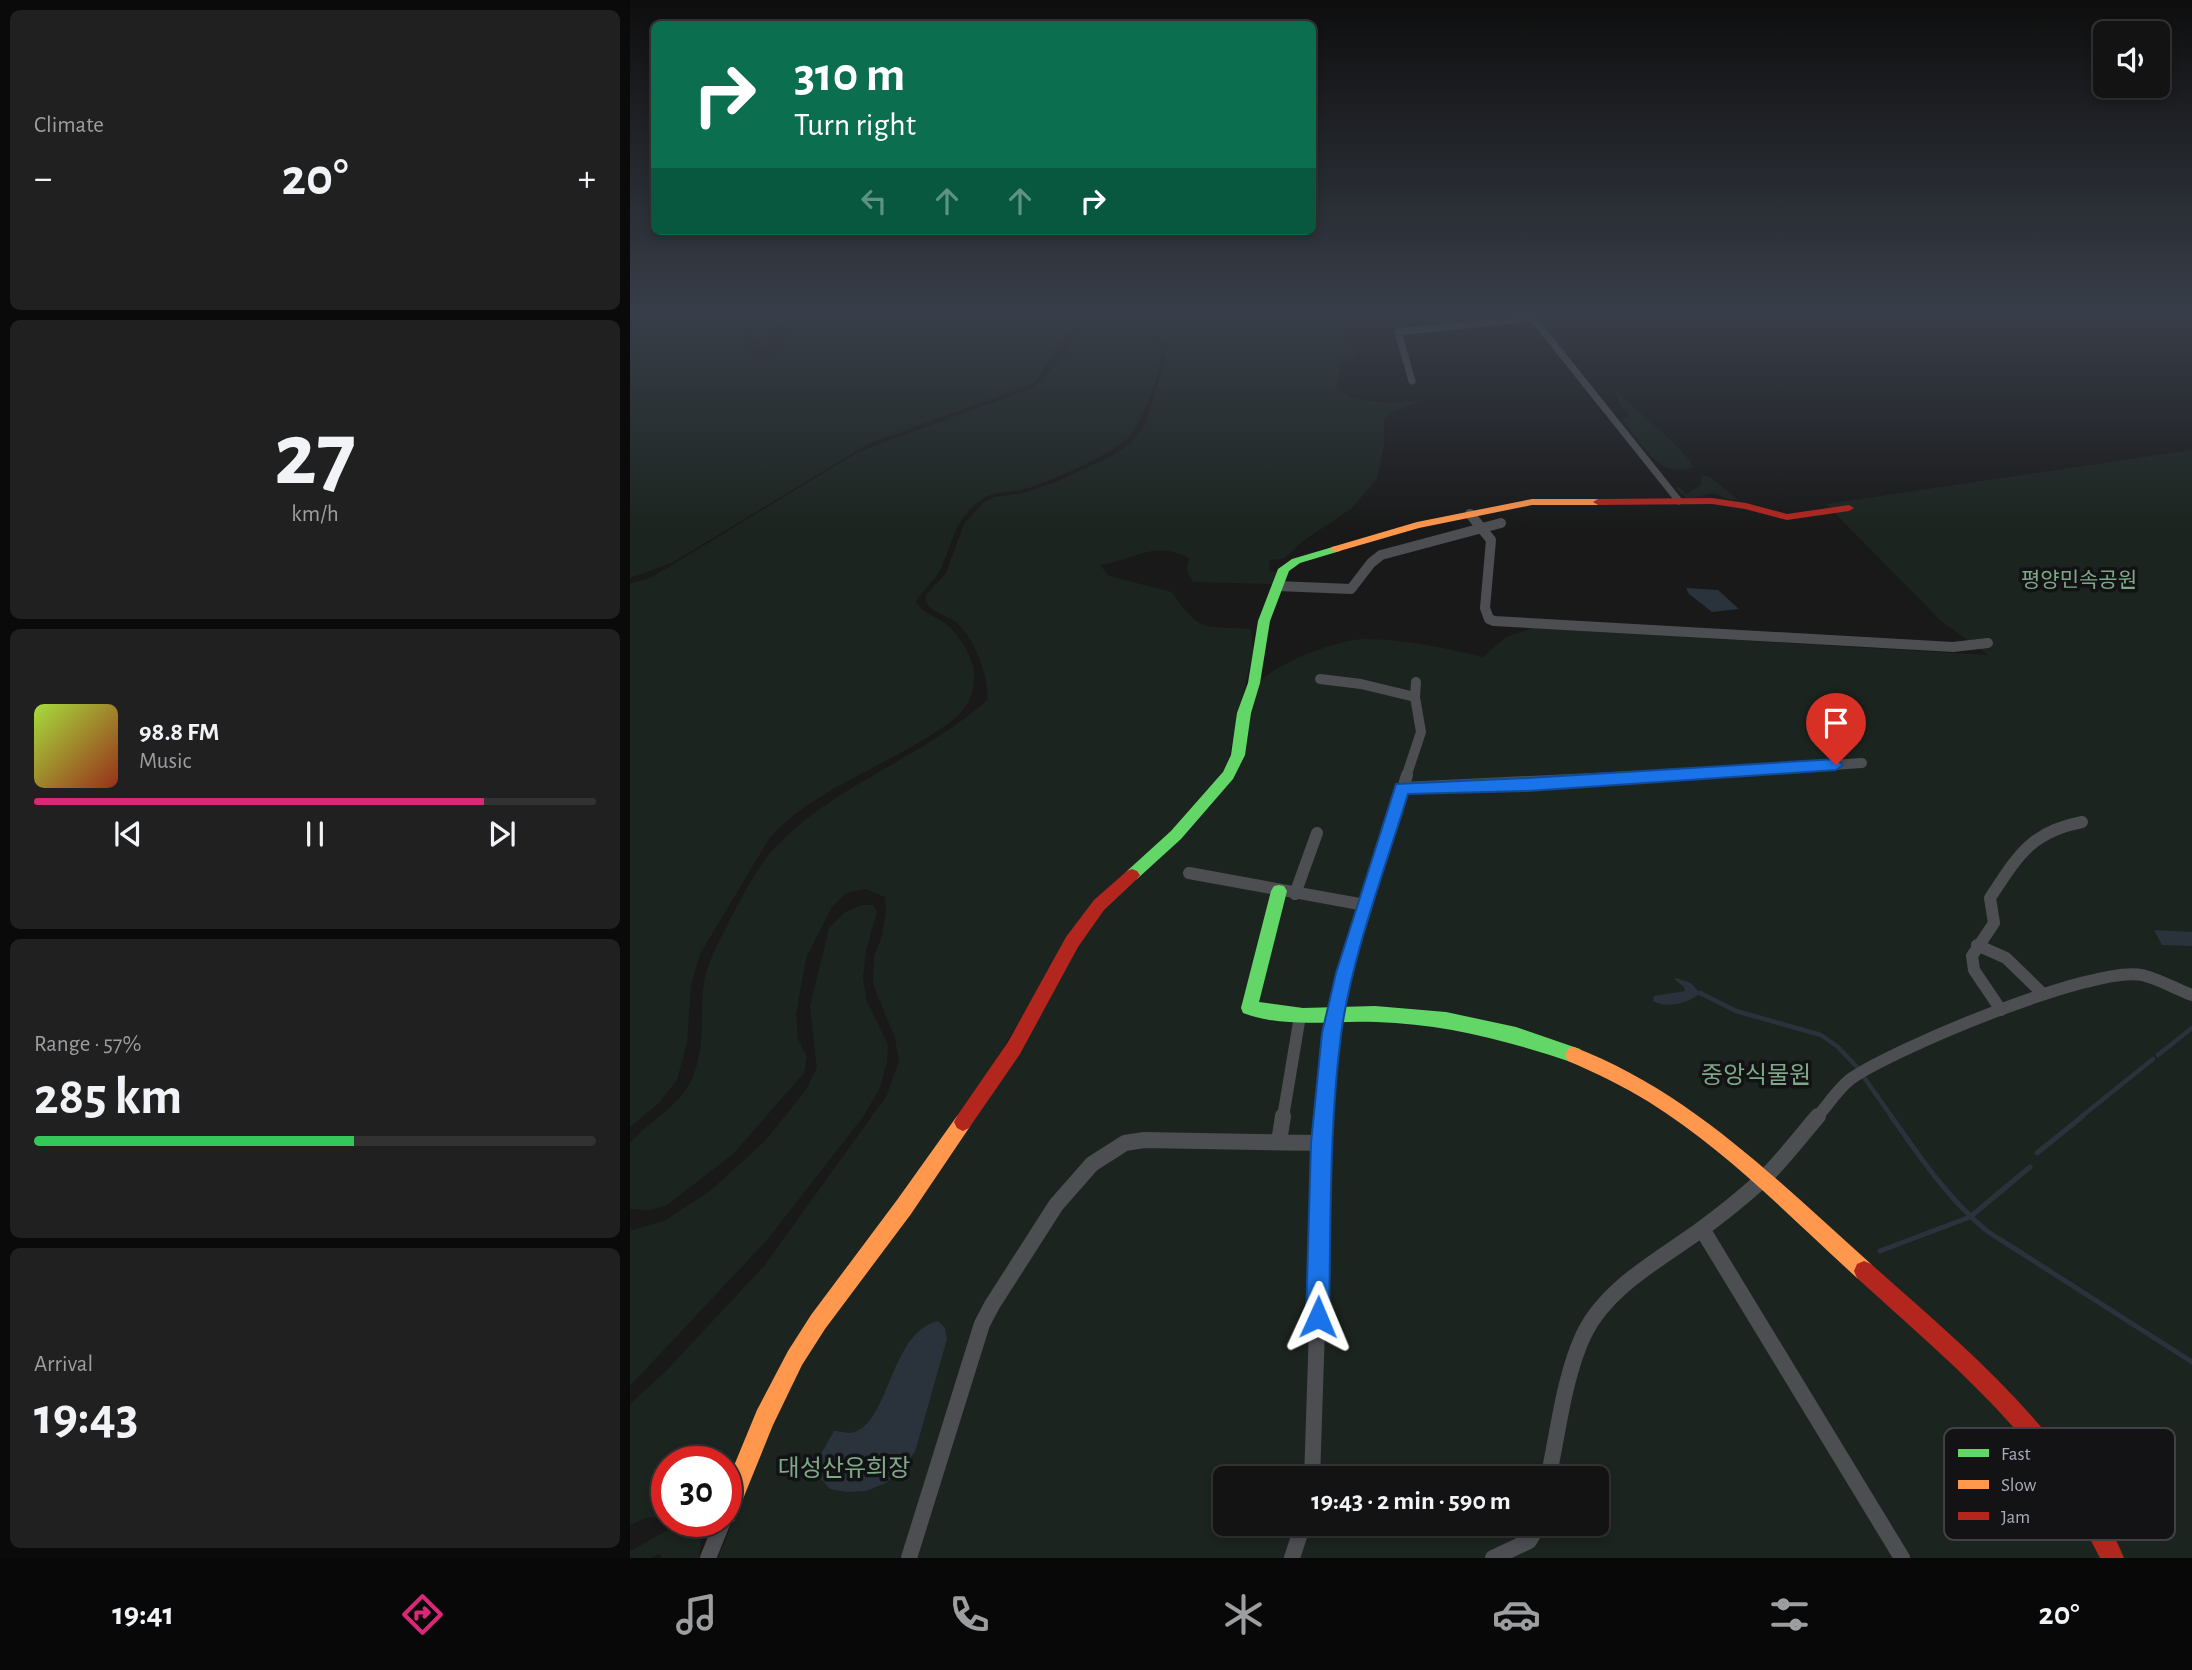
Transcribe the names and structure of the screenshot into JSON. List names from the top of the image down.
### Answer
{
  "parks": ["평양민속공원", "중앙식물원", "대성산유희장"],
  "legend": ["Fast", "Slow", "Jam"],
  "page": {
    "tile": [
      "Climate",
      ["27", "km/h"],
      ["Range · 57%", "285 km"],
      ["Arrival", "19:43"]
    ],
    "turn": ["310 m", "Turn right"],
    "heat": ["−", "20°", "+"],
    "song": ["98.8 FM", "Music"],
    "limit": "30",
    "trip": "19:43 · 2 min · 590 m",
    "tabs": ["19:41", "20°"]
  }
}
